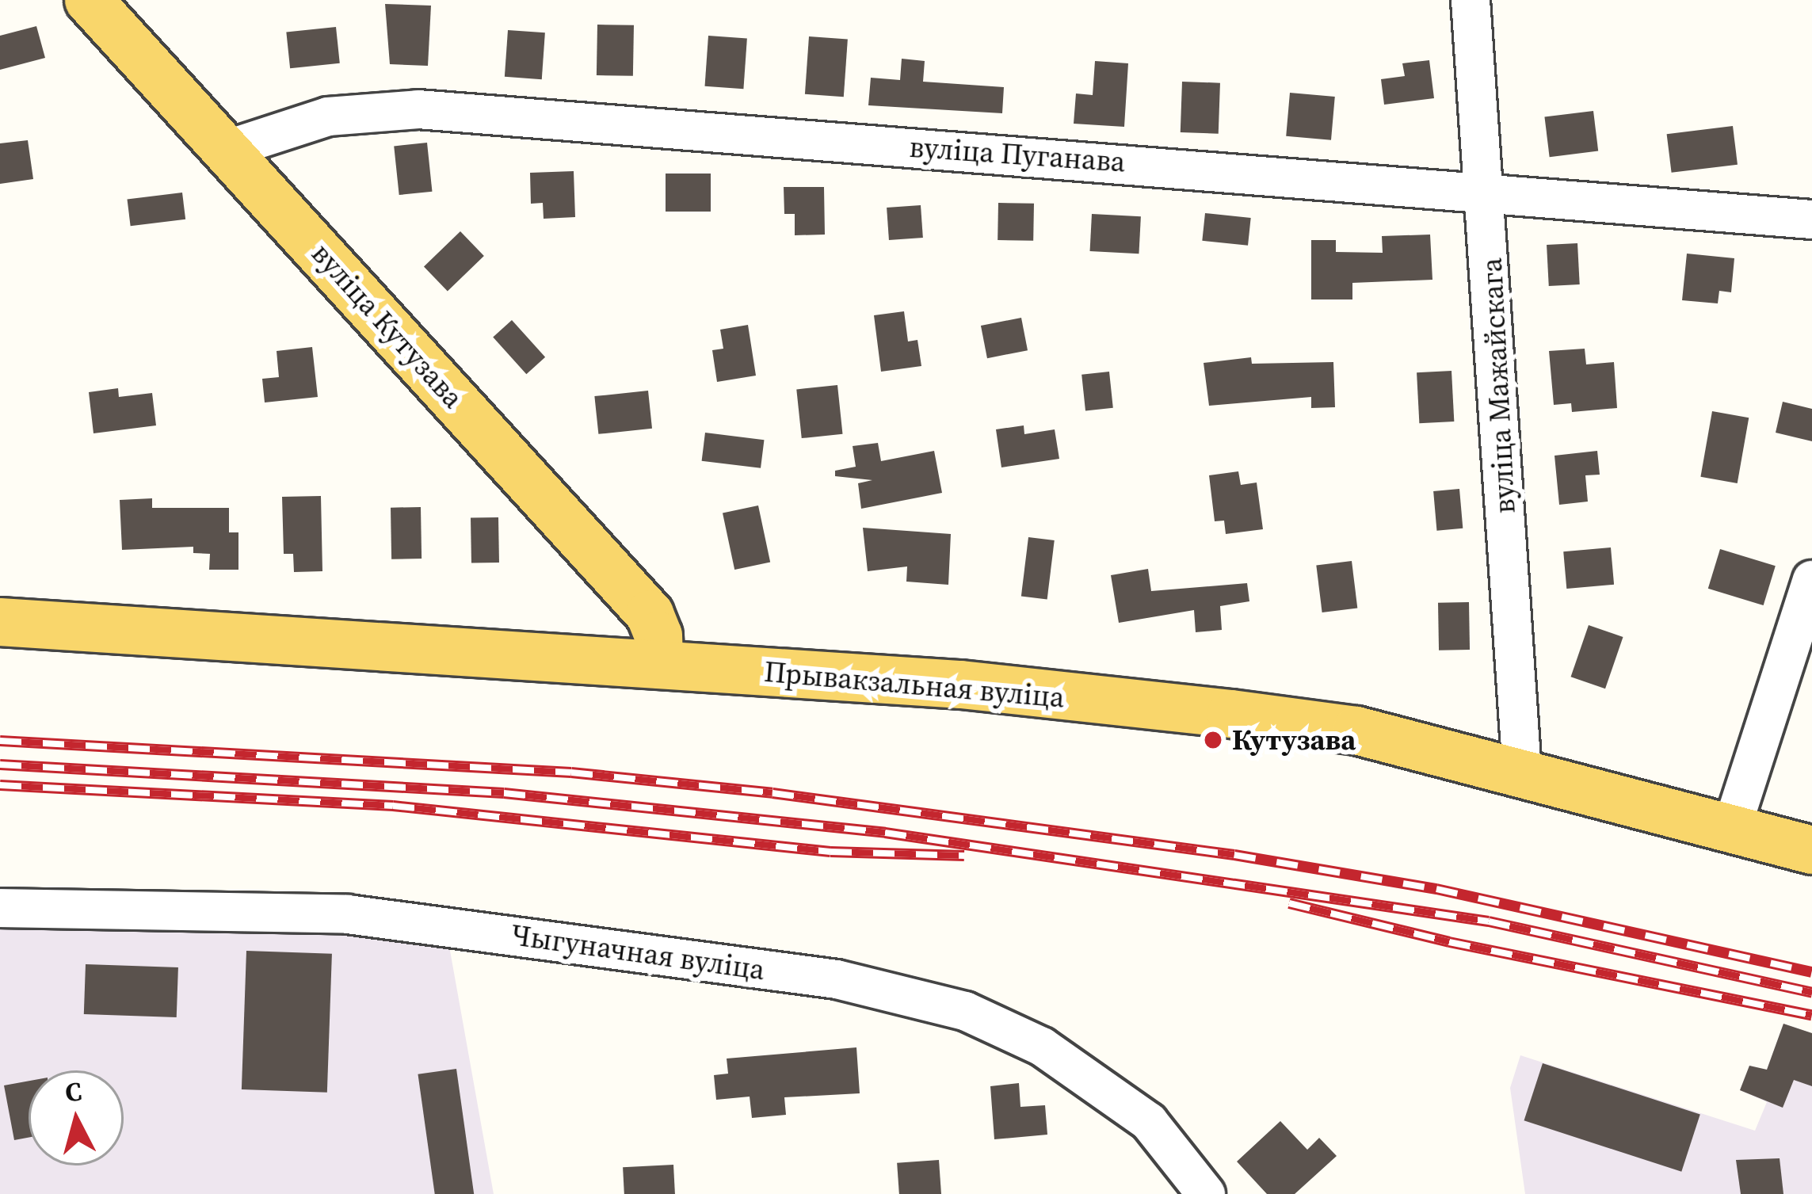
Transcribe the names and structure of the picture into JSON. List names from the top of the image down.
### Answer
{
  "streets": {
    "main road": ["вуліца Кутузава", "Прывакзальная вуліца"],
    "street": ["вуліца Пуганава", "вуліца Мажайскага", "Чыгуначная вуліца"]
  },
  "crossings": [
    ["вуліца Пуганава", "вуліца Кутузава"],
    ["вуліца Пуганава", "вуліца Мажайскага"],
    ["вуліца Кутузава", "Прывакзальная вуліца"],
    ["вуліца Мажайскага", "Прывакзальная вуліца"]
  ],
  "places": ["Кутузава"],
  "north": "top"
}
